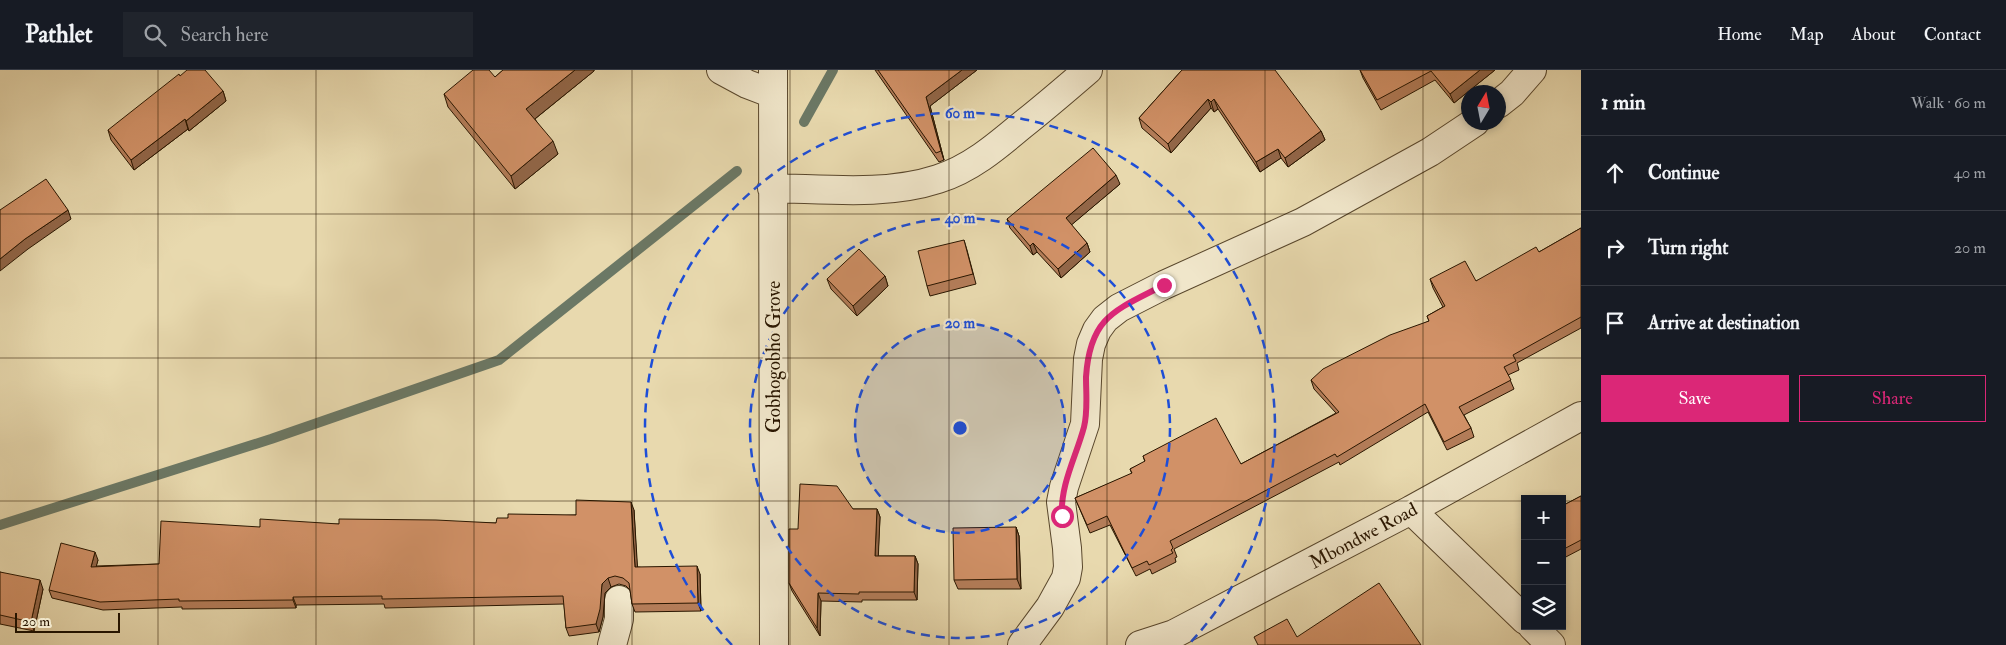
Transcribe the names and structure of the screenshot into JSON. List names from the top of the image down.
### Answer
{
  "streets": {
    "street": ["Gobhogobho Grove", "Mbondwe Road"]
  },
  "scale_bar": "20 m",
  "north": "top",
  "page": {
    "header": "Pathlet",
    "search": "Search here",
    "nav": [
      "Home",
      "Map",
      "About",
      "Contact"
    ],
    "heading": ["1 min", "Walk · 60 m"],
    "list": [
      ["Continue", "40 m"],
      ["Turn right", "20 m"],
      "Arrive at destination"
    ],
    "buttons": ["Save", "Share"],
    "map_buttons": ["+", "−"],
    "scale": "20 m"
  },
  "rings": ["60 m", "40 m", "20 m"]
}
